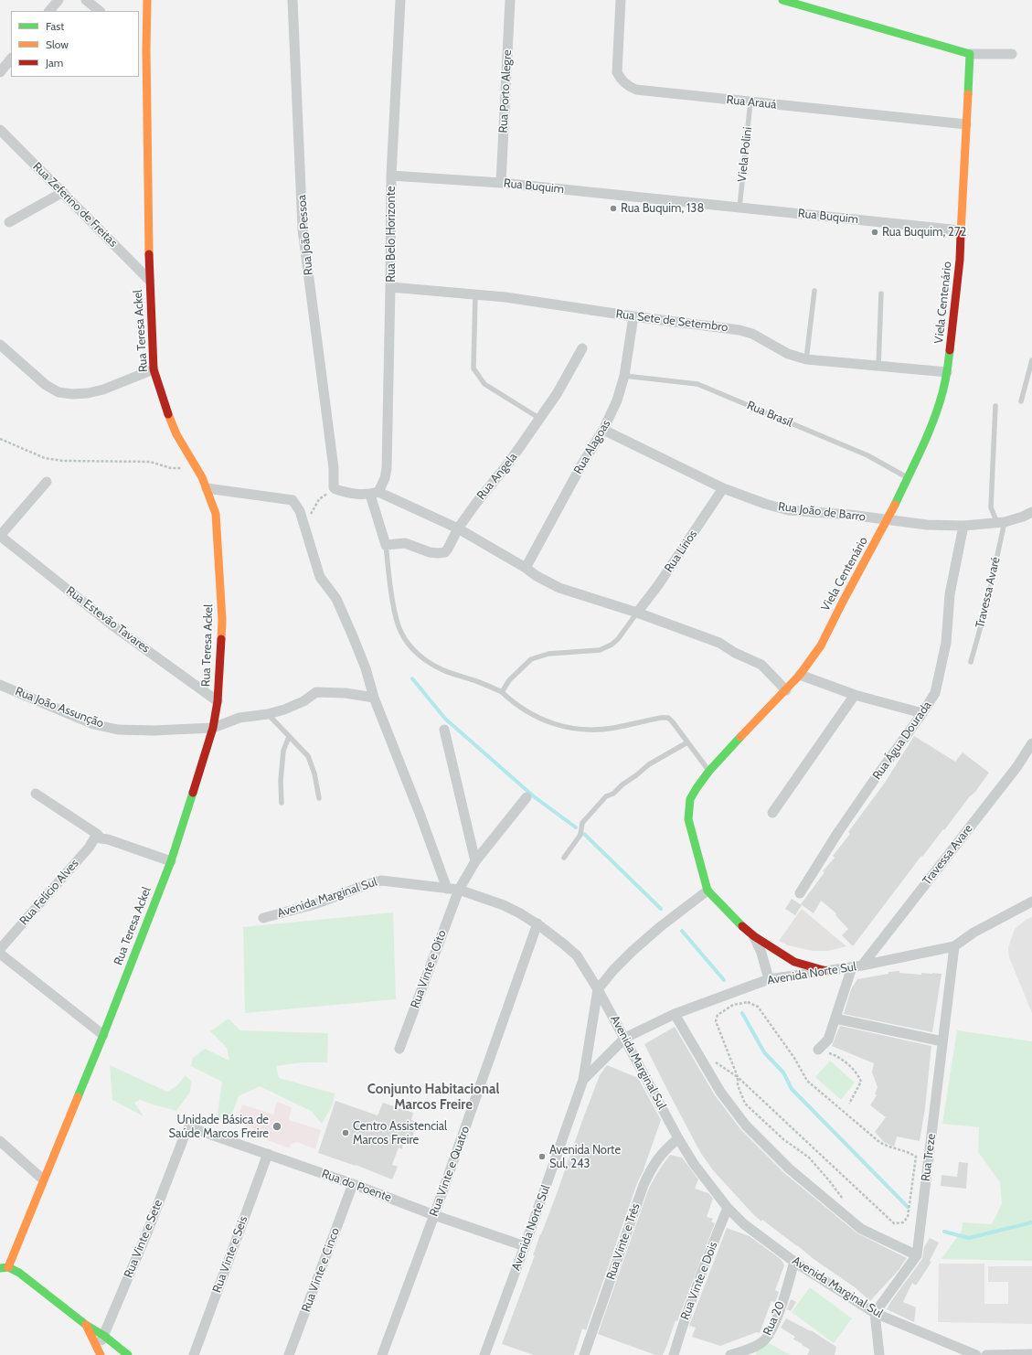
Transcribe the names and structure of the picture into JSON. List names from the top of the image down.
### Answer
{
  "streets": {
    "street": [
      "Rua Porto Alegre",
      "Rua Arauá",
      "Rua Buquim",
      "Rua Zeferino de Freitas",
      "Rua Belo Horizonte",
      "Rua João Pessoa",
      "Viela Centenário",
      "Rua Sete de Setembro",
      "Rua Teresa Ackel",
      "Rua Alagoas",
      "Rua Angela",
      "Rua João de Barro",
      "Rua Lírios",
      "Rua Estevão Tavares",
      "Rua João Assunção",
      "Rua Água Dourada",
      "Travessa Avare",
      "Rua Felício Alves",
      "Avenida Marginal Sul",
      "Rua Vinte e Oito",
      "Avenida Norte Sul",
      "Rua Treze",
      "Rua Vinte e Quatro",
      "Rua do Poente",
      "Rua Vinte e Sete",
      "Rua Vinte e Três",
      "Rua Vinte e Seis",
      "Rua Vinte e Cinco",
      "Rua Vinte e Dois",
      "Rua 20"
    ],
    "lane": ["Viela Polini", "Rua Brasil", "Travessa Avaré"]
  },
  "crossings": [
    ["Rua Porto Alegre", "Rua Buquim"],
    ["Rua Arauá", "Viela Polini"],
    ["Viela Polini", "Rua Buquim"],
    ["Rua Buquim", "Rua Belo Horizonte"],
    ["Rua Buquim", "Viela Centenário"],
    ["Rua Zeferino de Freitas", "Rua Teresa Ackel"],
    ["Rua Belo Horizonte", "Rua Sete de Setembro"],
    ["Viela Centenário", "Rua Sete de Setembro"],
    ["Viela Centenário", "Rua Brasil"],
    ["Viela Centenário", "Rua João de Barro"],
    ["Viela Centenário", "Avenida Norte Sul"],
    ["Rua Sete de Setembro", "Rua Alagoas"],
    ["Rua Teresa Ackel", "Rua Estevão Tavares"],
    ["Rua Teresa Ackel", "Rua João Assunção"],
    ["Rua Brasil", "Rua Alagoas"],
    ["Rua Alagoas", "Rua João de Barro"],
    ["Rua João de Barro", "Rua Lírios"],
    ["Rua João de Barro", "Travessa Avaré"],
    ["Rua João de Barro", "Rua Água Dourada"],
    ["Travessa Avare", "Avenida Norte Sul"],
    ["Avenida Marginal Sul", "Rua Vinte e Oito"],
    ["Avenida Marginal Sul", "Avenida Norte Sul"],
    ["Avenida Marginal Sul", "Rua Treze"],
    ["Avenida Marginal Sul", "Rua Vinte e Quatro"],
    ["Avenida Marginal Sul", "Rua Vinte e Três"],
    ["Avenida Marginal Sul", "Rua Vinte e Dois"],
    ["Avenida Marginal Sul", "Rua 20"],
    ["Avenida Norte Sul", "Rua Treze"],
    ["Avenida Norte Sul", "Rua do Poente"],
    ["Rua Vinte e Quatro", "Rua do Poente"],
    ["Rua do Poente", "Rua Vinte e Sete"],
    ["Rua do Poente", "Rua Vinte e Seis"],
    ["Rua do Poente", "Rua Vinte e Cinco"]
  ],
  "districts": ["Conjunto Habitacional Marcos Freire"],
  "places": [
    "Rua Buquim, 138",
    "Rua Buquim, 272",
    "Unidade Básica de Saúde Marcos Freire",
    "Centro Assistencial Marcos Freire",
    "Avenida Norte Sul, 243"
  ],
  "legend": ["Fast", "Slow", "Jam"]
}
